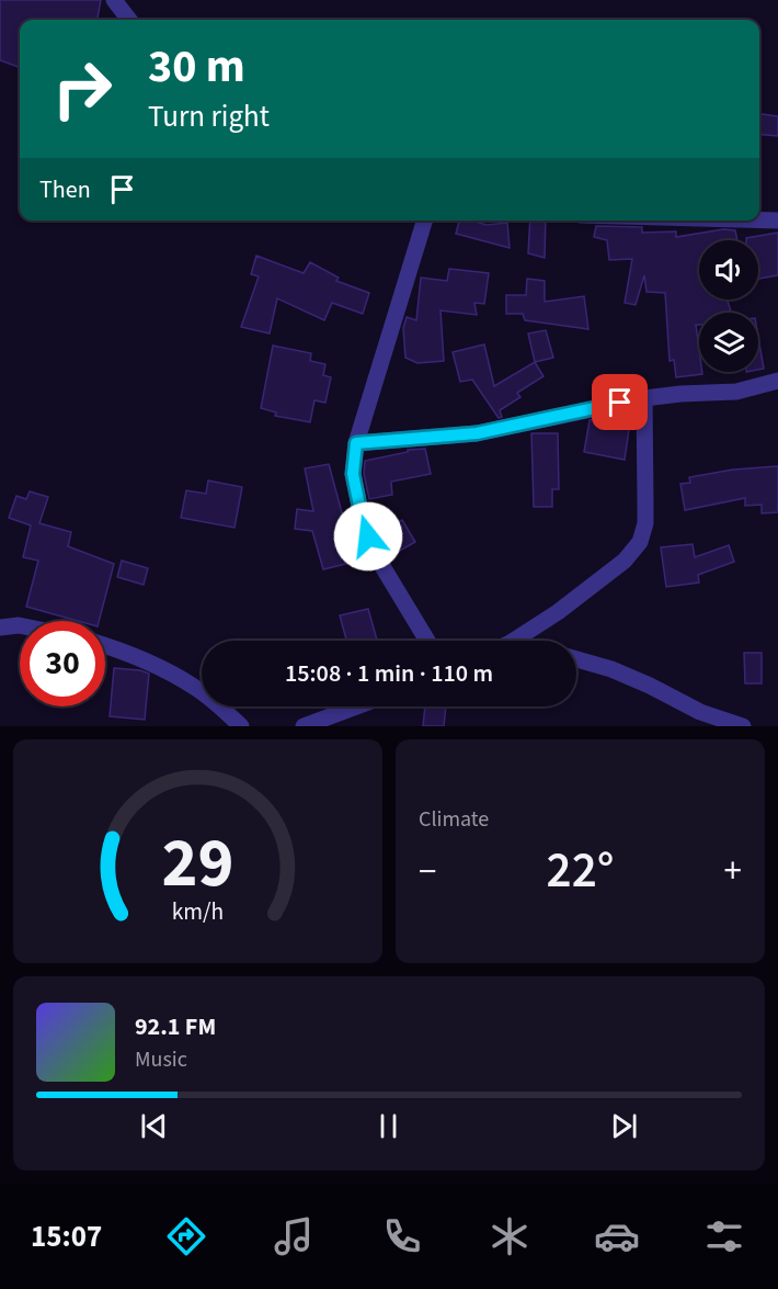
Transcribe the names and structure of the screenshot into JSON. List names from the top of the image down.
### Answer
{
  "page": {
    "turn": ["30 m", "Turn right"],
    "then": "Then",
    "limit": "30",
    "trip": "15:08 · 1 min · 110 m",
    "tile": "Climate",
    "heat": ["−", "22°", "+"],
    "song": ["92.1 FM", "Music"],
    "tabs": "15:07",
    "gauge": ["29", "km/h"]
  }
}
